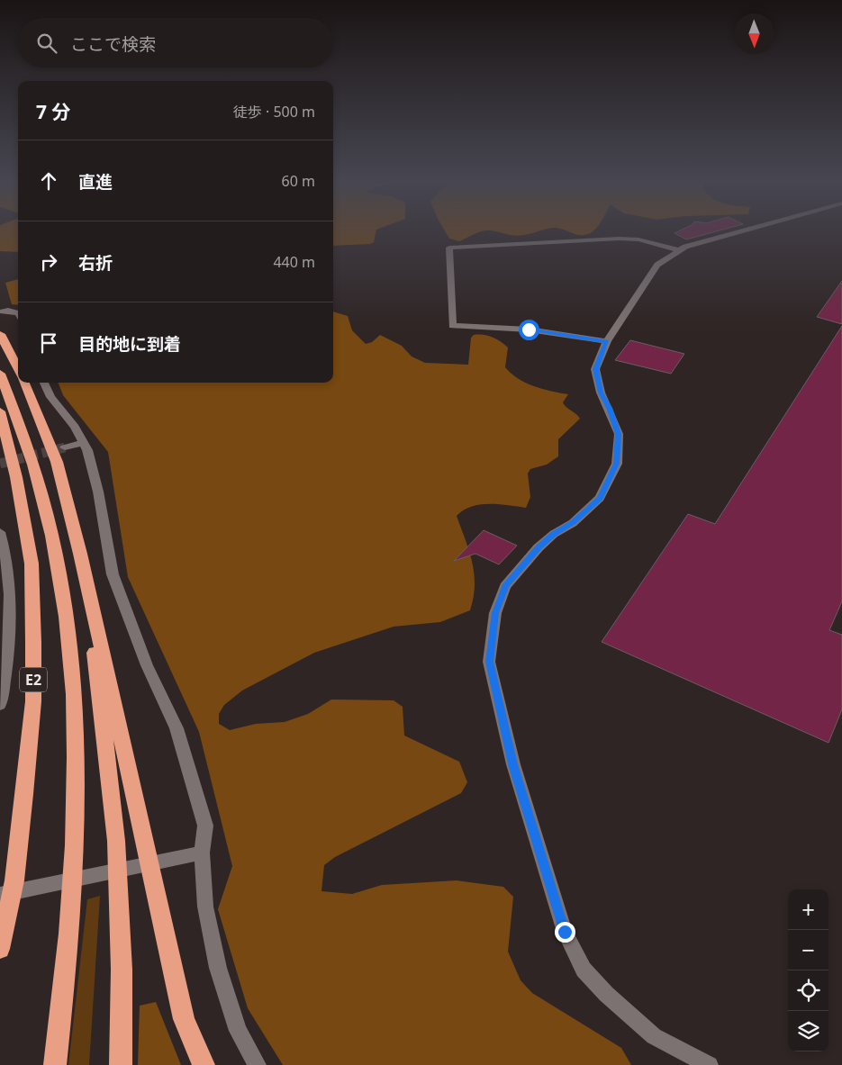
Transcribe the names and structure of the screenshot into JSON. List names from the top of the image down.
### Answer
{
  "streets": {
    "highway": ["E2"]
  },
  "north": "bottom",
  "page": {
    "search": "ここで検索",
    "heading": ["7 分", "徒歩 · 500 m"],
    "list": [
      ["直進", "60 m"],
      ["右折", "440 m"],
      "目的地に到着"
    ],
    "map_buttons": ["+", "−"]
  }
}
